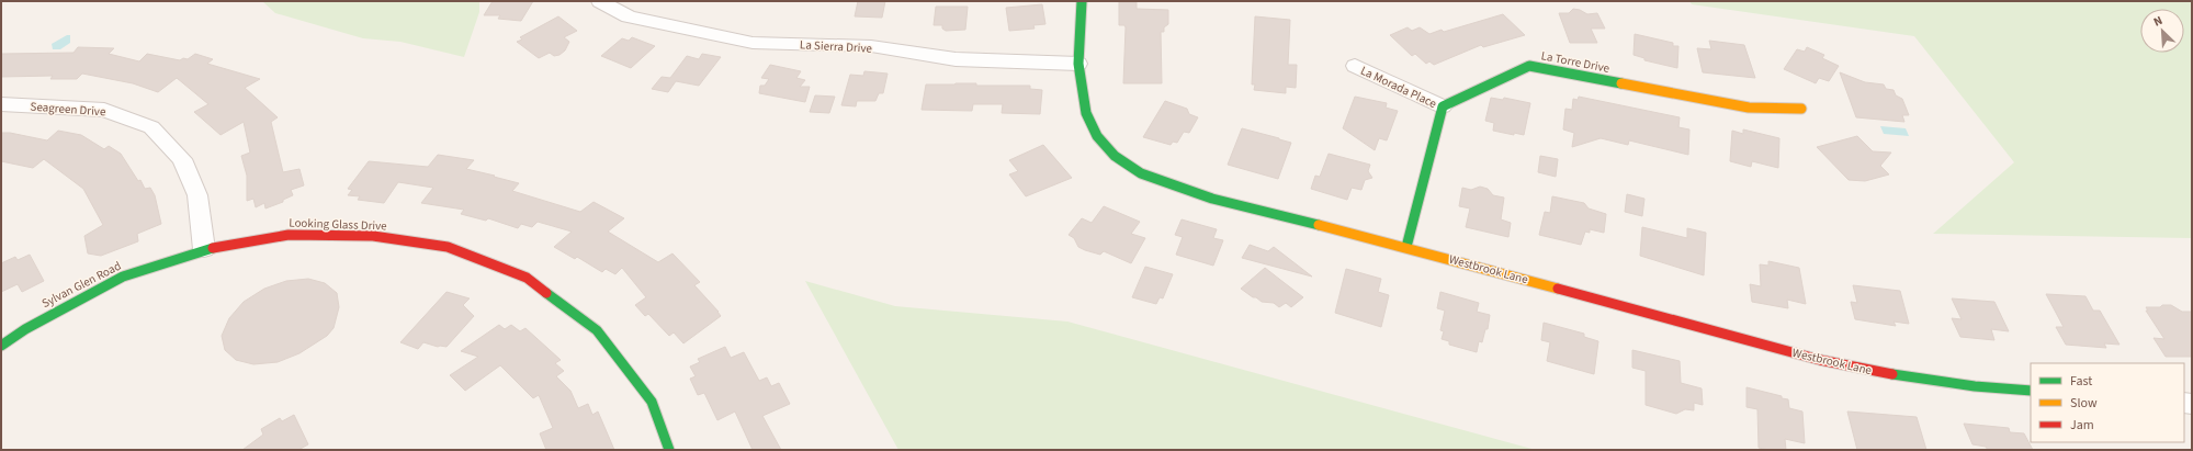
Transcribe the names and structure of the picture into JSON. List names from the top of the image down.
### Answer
{
  "streets": {
    "street": [
      "La Sierra Drive",
      "La Torre Drive",
      "La Morada Place",
      "Seagreen Drive",
      "Looking Glass Drive",
      "Westbrook Lane",
      "Sylvan Glen Road"
    ]
  },
  "crossings": [
    ["La Sierra Drive", "Westbrook Lane"],
    ["La Torre Drive", "La Morada Place"],
    ["Seagreen Drive", "Looking Glass Drive"],
    ["Seagreen Drive", "Sylvan Glen Road"],
    ["Looking Glass Drive", "Sylvan Glen Road"]
  ],
  "legend": ["Fast", "Slow", "Jam"],
  "north": "top left"
}
